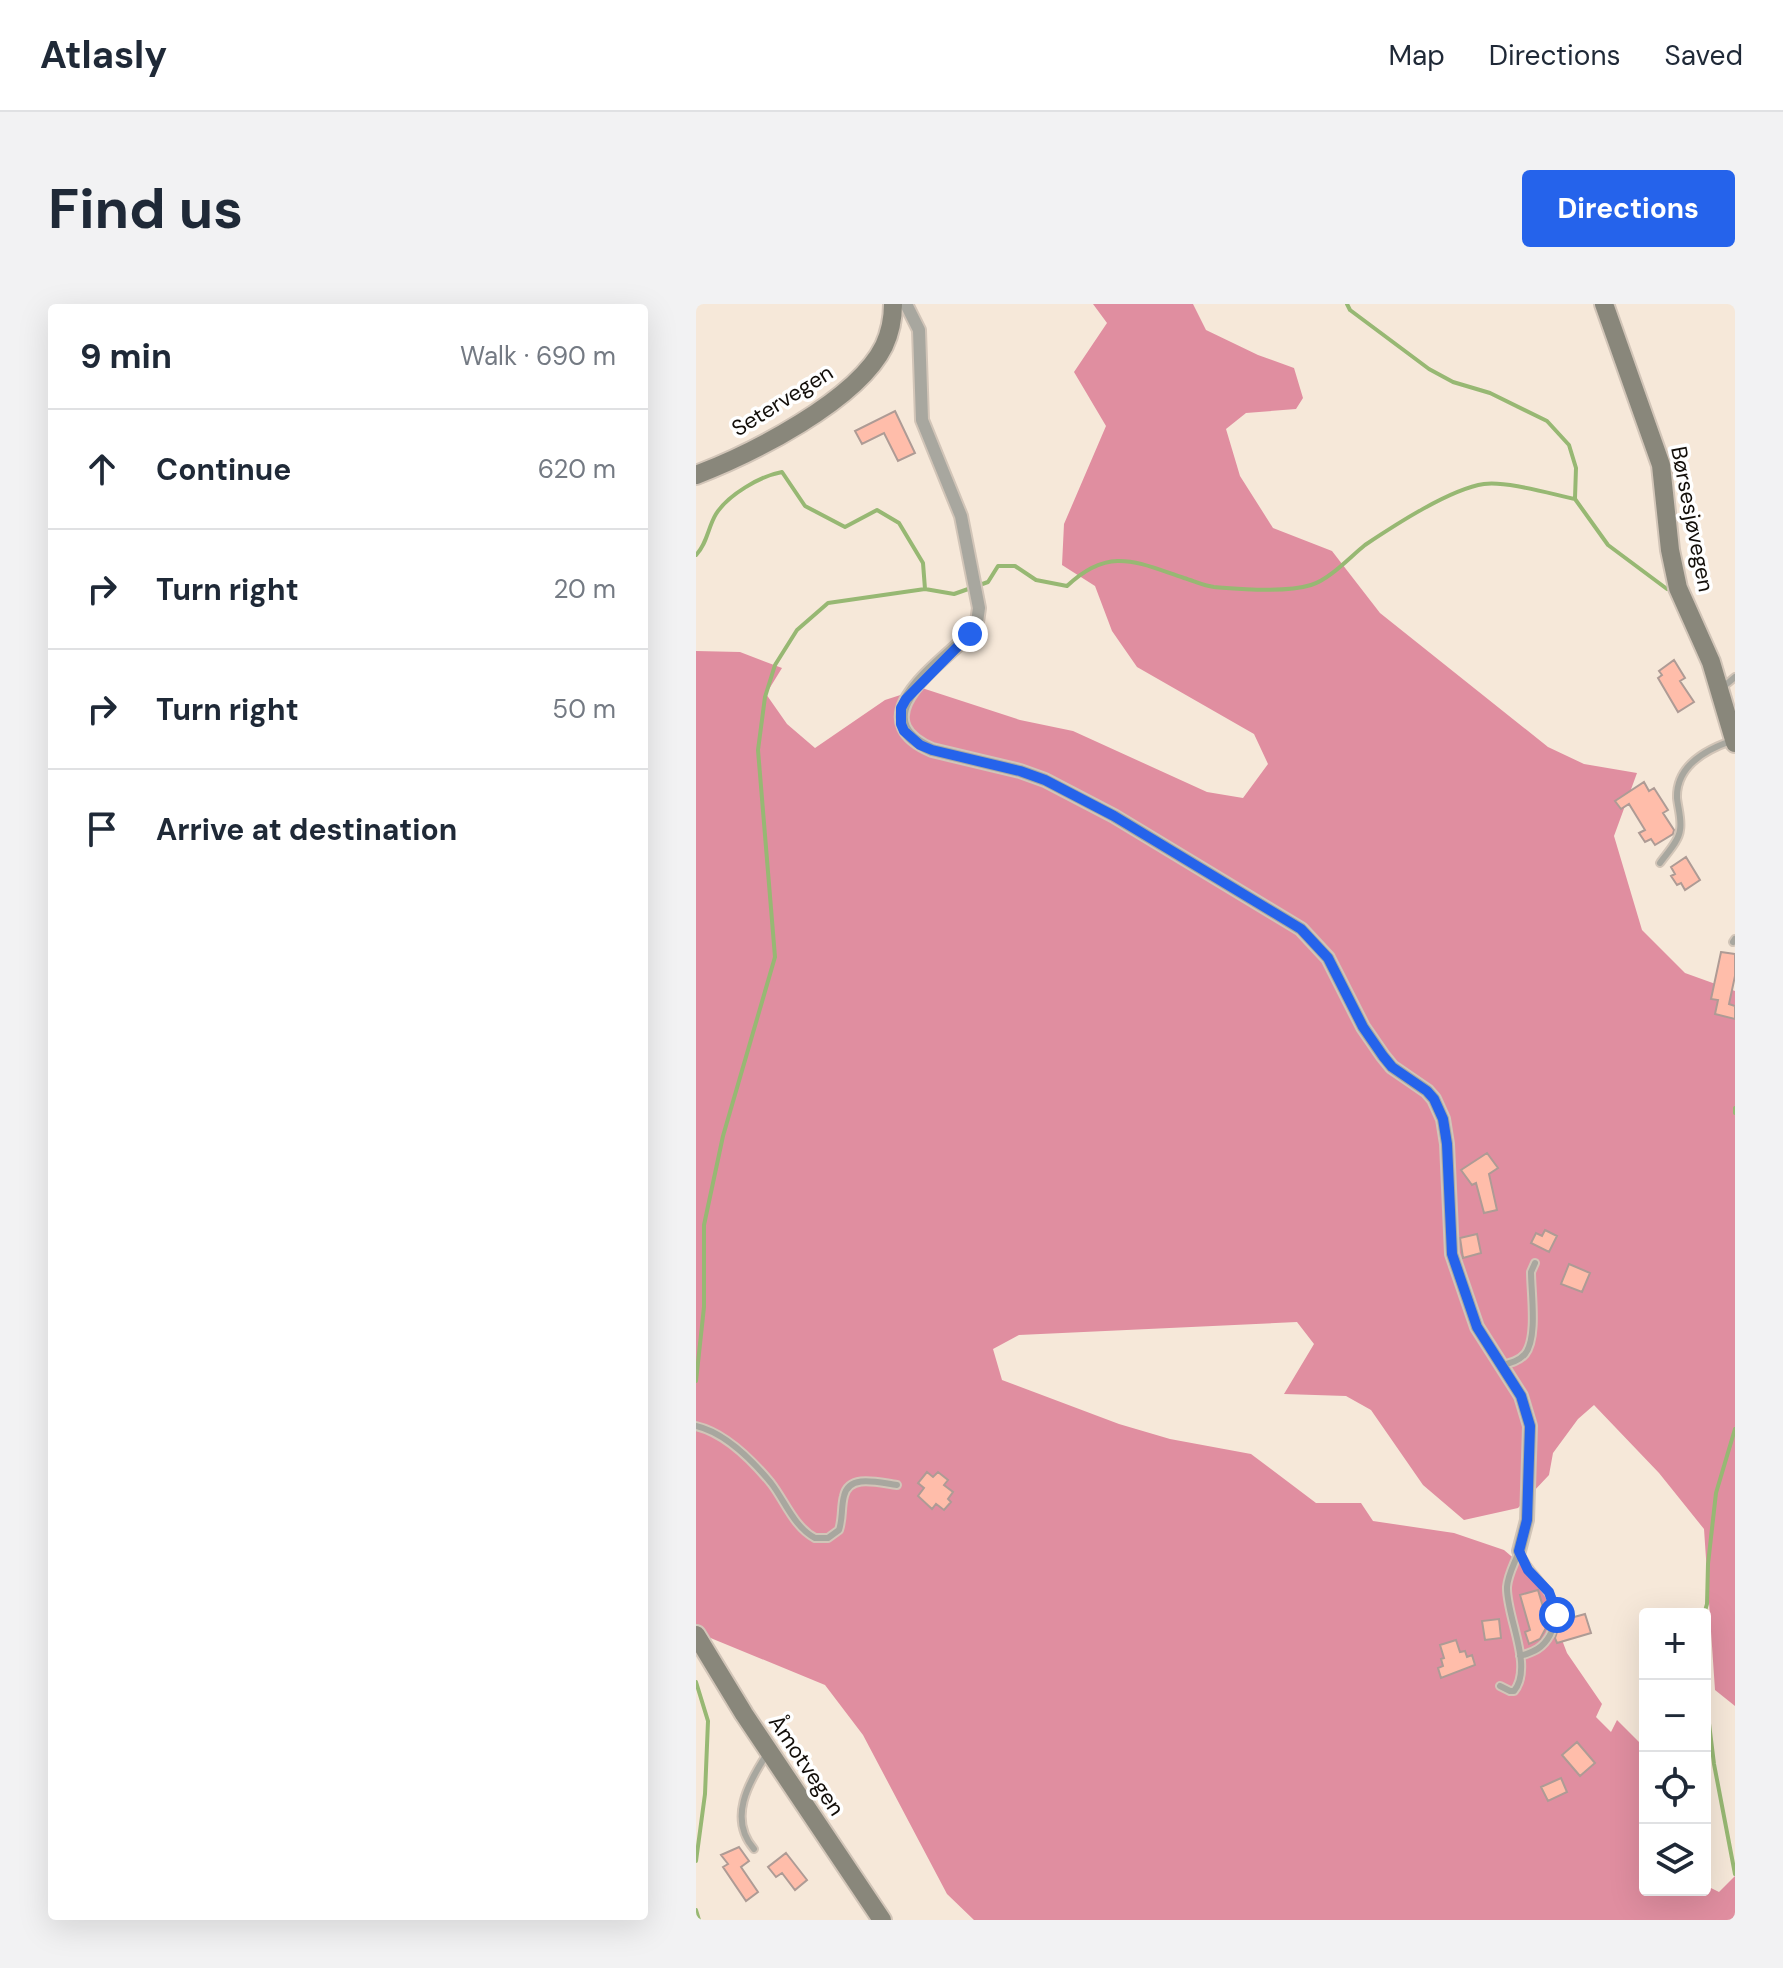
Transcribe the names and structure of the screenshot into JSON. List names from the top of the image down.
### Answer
{
  "streets": {
    "main road": ["Setervegen", "Børsesjøvegen", "Åmotvegen"]
  },
  "page": {
    "header": "Atlasly",
    "nav": ["Map", "Directions", "Saved"],
    "buttons": "Directions",
    "title": "Find us",
    "heading": ["9 min", "Walk · 690 m"],
    "list": [
      ["Continue", "620 m"],
      ["Turn right", "20 m"],
      ["Turn right", "50 m"],
      "Arrive at destination"
    ],
    "map_buttons": ["+", "−"]
  }
}
